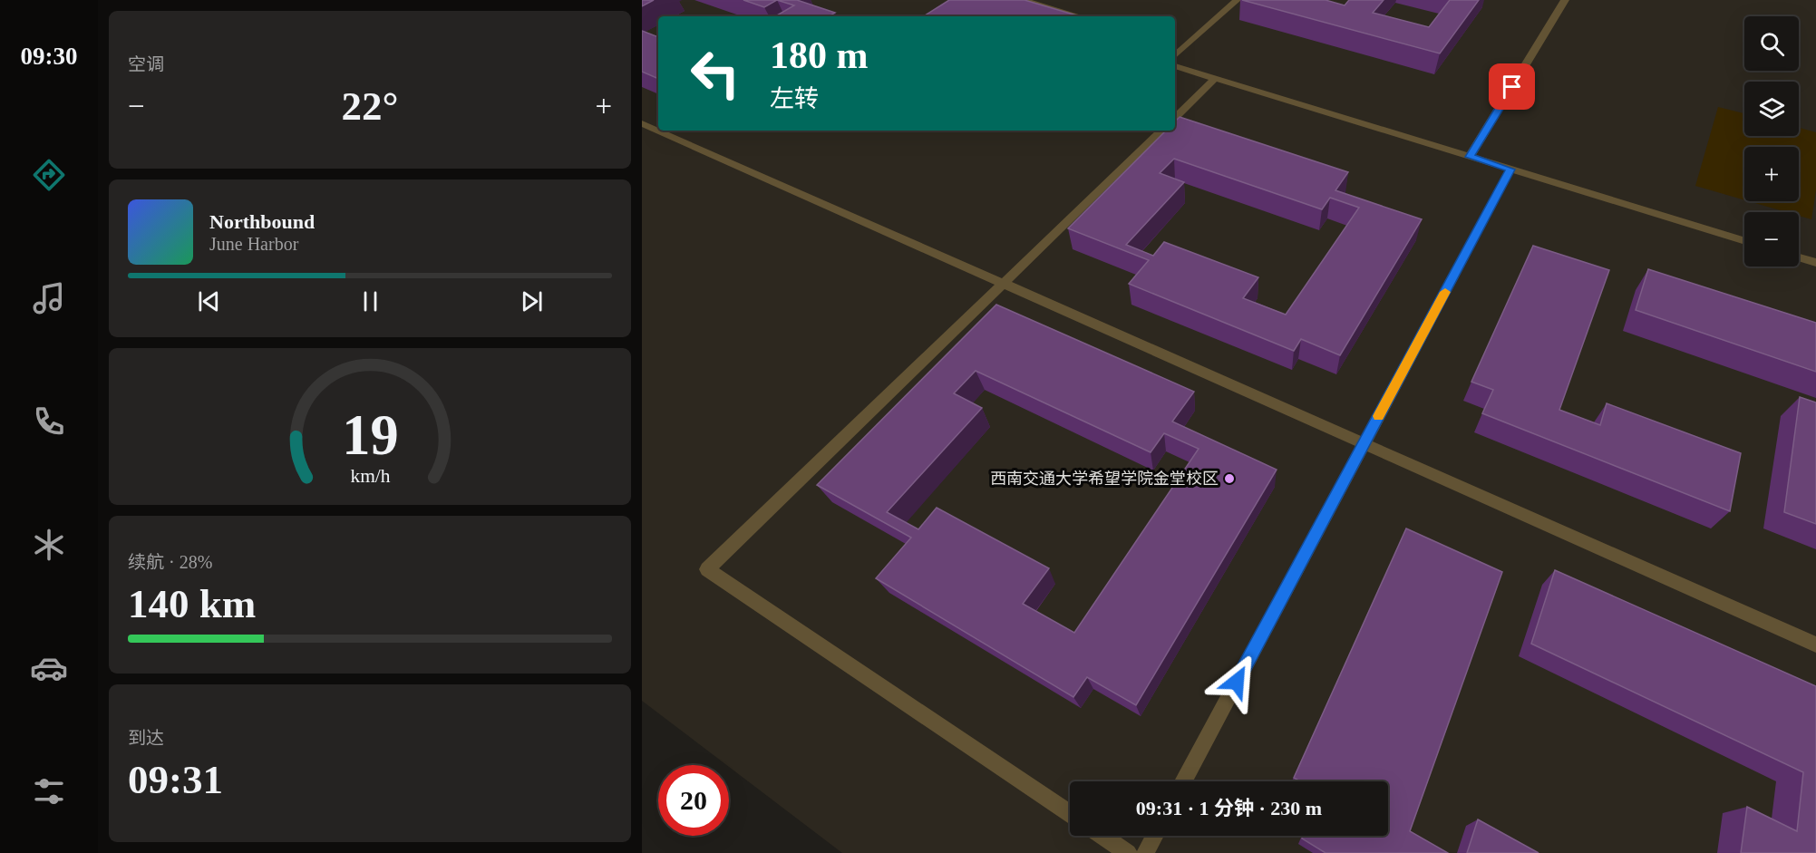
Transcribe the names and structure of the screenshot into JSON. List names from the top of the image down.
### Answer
{
  "places": ["西南交通大学希望学院金堂校区"],
  "page": {
    "tabs": "09:30",
    "tile": [
      "空调",
      ["续航 · 28%", "140 km"],
      ["到达", "09:31"]
    ],
    "map_buttons": ["+", "−"],
    "turn": ["180 m", "左转"],
    "heat": ["−", "22°", "+"],
    "song": ["Northbound", "June Harbor"],
    "limit": "20",
    "trip": "09:31 · 1 分钟 · 230 m",
    "gauge": ["19", "km/h"]
  }
}
